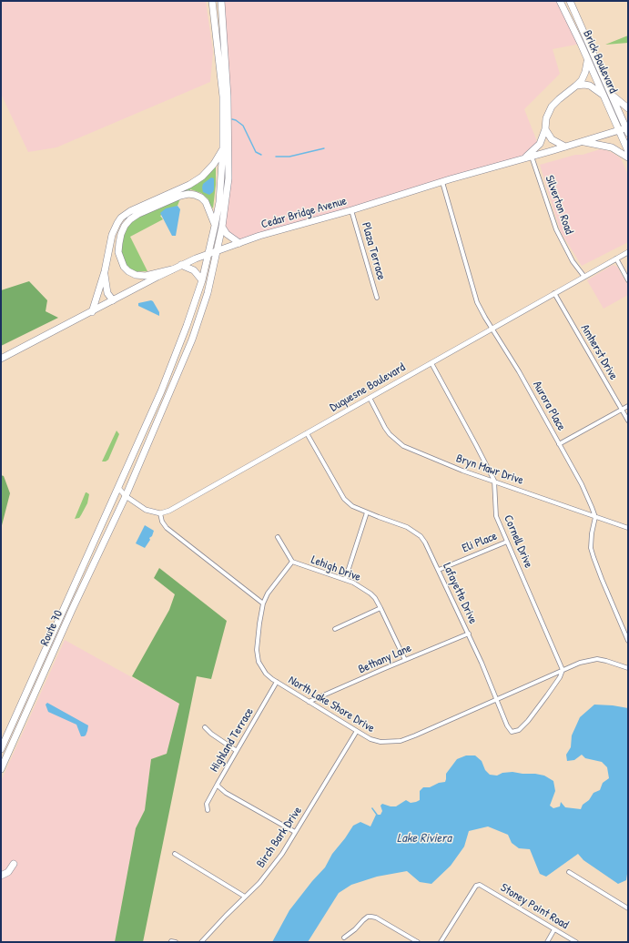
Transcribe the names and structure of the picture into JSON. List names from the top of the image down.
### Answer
{
  "streets": {
    "main road": ["Brick Boulevard", "Cedar Bridge Avenue", "Route 70"],
    "street": [
      "Silverton Road",
      "Plaza Terrace",
      "Amherst Drive",
      "Duquesne Boulevard",
      "Aurora Place",
      "Bryn Mawr Drive",
      "Cornell Drive",
      "Eli Place",
      "Lehigh Drive",
      "Lafayette Drive",
      "Bethany Lane",
      "North Lake Shore Drive",
      "Highland Terrace",
      "Birch Bark Drive",
      "Stoney Point Road"
    ]
  },
  "crossings": [
    ["Brick Boulevard", "Cedar Bridge Avenue"],
    ["Silverton Road", "Cedar Bridge Avenue"],
    ["Silverton Road", "Duquesne Boulevard"],
    ["Cedar Bridge Avenue", "Plaza Terrace"],
    ["Cedar Bridge Avenue", "Aurora Place"],
    ["Cedar Bridge Avenue", "Route 70"],
    ["Amherst Drive", "Duquesne Boulevard"],
    ["Duquesne Boulevard", "Aurora Place"],
    ["Duquesne Boulevard", "Bryn Mawr Drive"],
    ["Duquesne Boulevard", "Cornell Drive"],
    ["Duquesne Boulevard", "Lafayette Drive"],
    ["Aurora Place", "Bryn Mawr Drive"],
    ["Bryn Mawr Drive", "Cornell Drive"],
    ["Cornell Drive", "Eli Place"],
    ["Cornell Drive", "Lafayette Drive"],
    ["Cornell Drive", "North Lake Shore Drive"],
    ["Eli Place", "Lafayette Drive"],
    ["Lehigh Drive", "Bethany Lane"],
    ["Lehigh Drive", "North Lake Shore Drive"],
    ["Lafayette Drive", "Bethany Lane"],
    ["Lafayette Drive", "North Lake Shore Drive"],
    ["Bethany Lane", "North Lake Shore Drive"],
    ["North Lake Shore Drive", "Highland Terrace"],
    ["North Lake Shore Drive", "Birch Bark Drive"],
    ["Highland Terrace", "Birch Bark Drive"]
  ],
  "water": ["Lake Riviera"]
}
